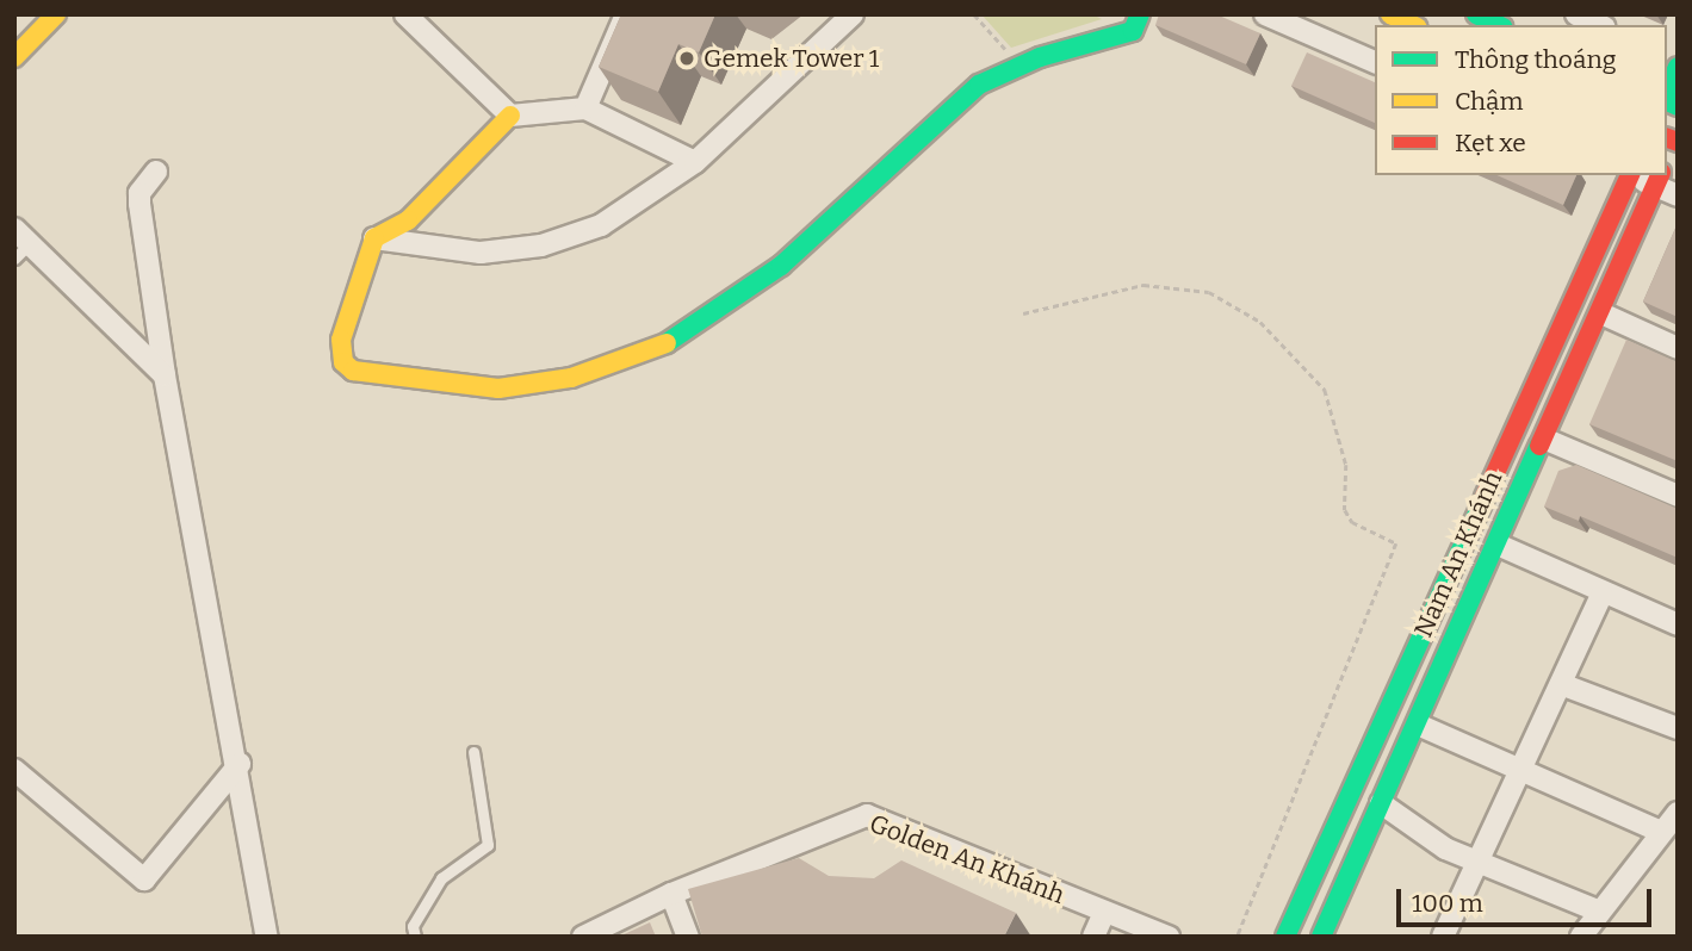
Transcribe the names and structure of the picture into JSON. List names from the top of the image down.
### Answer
{
  "streets": {
    "street": ["Nam An Khánh", "Golden An Khánh"]
  },
  "places": ["Gemek Tower 1"],
  "legend": ["Thông thoáng", "Chậm", "Kẹt xe"],
  "scale_bar": "100 m"
}
